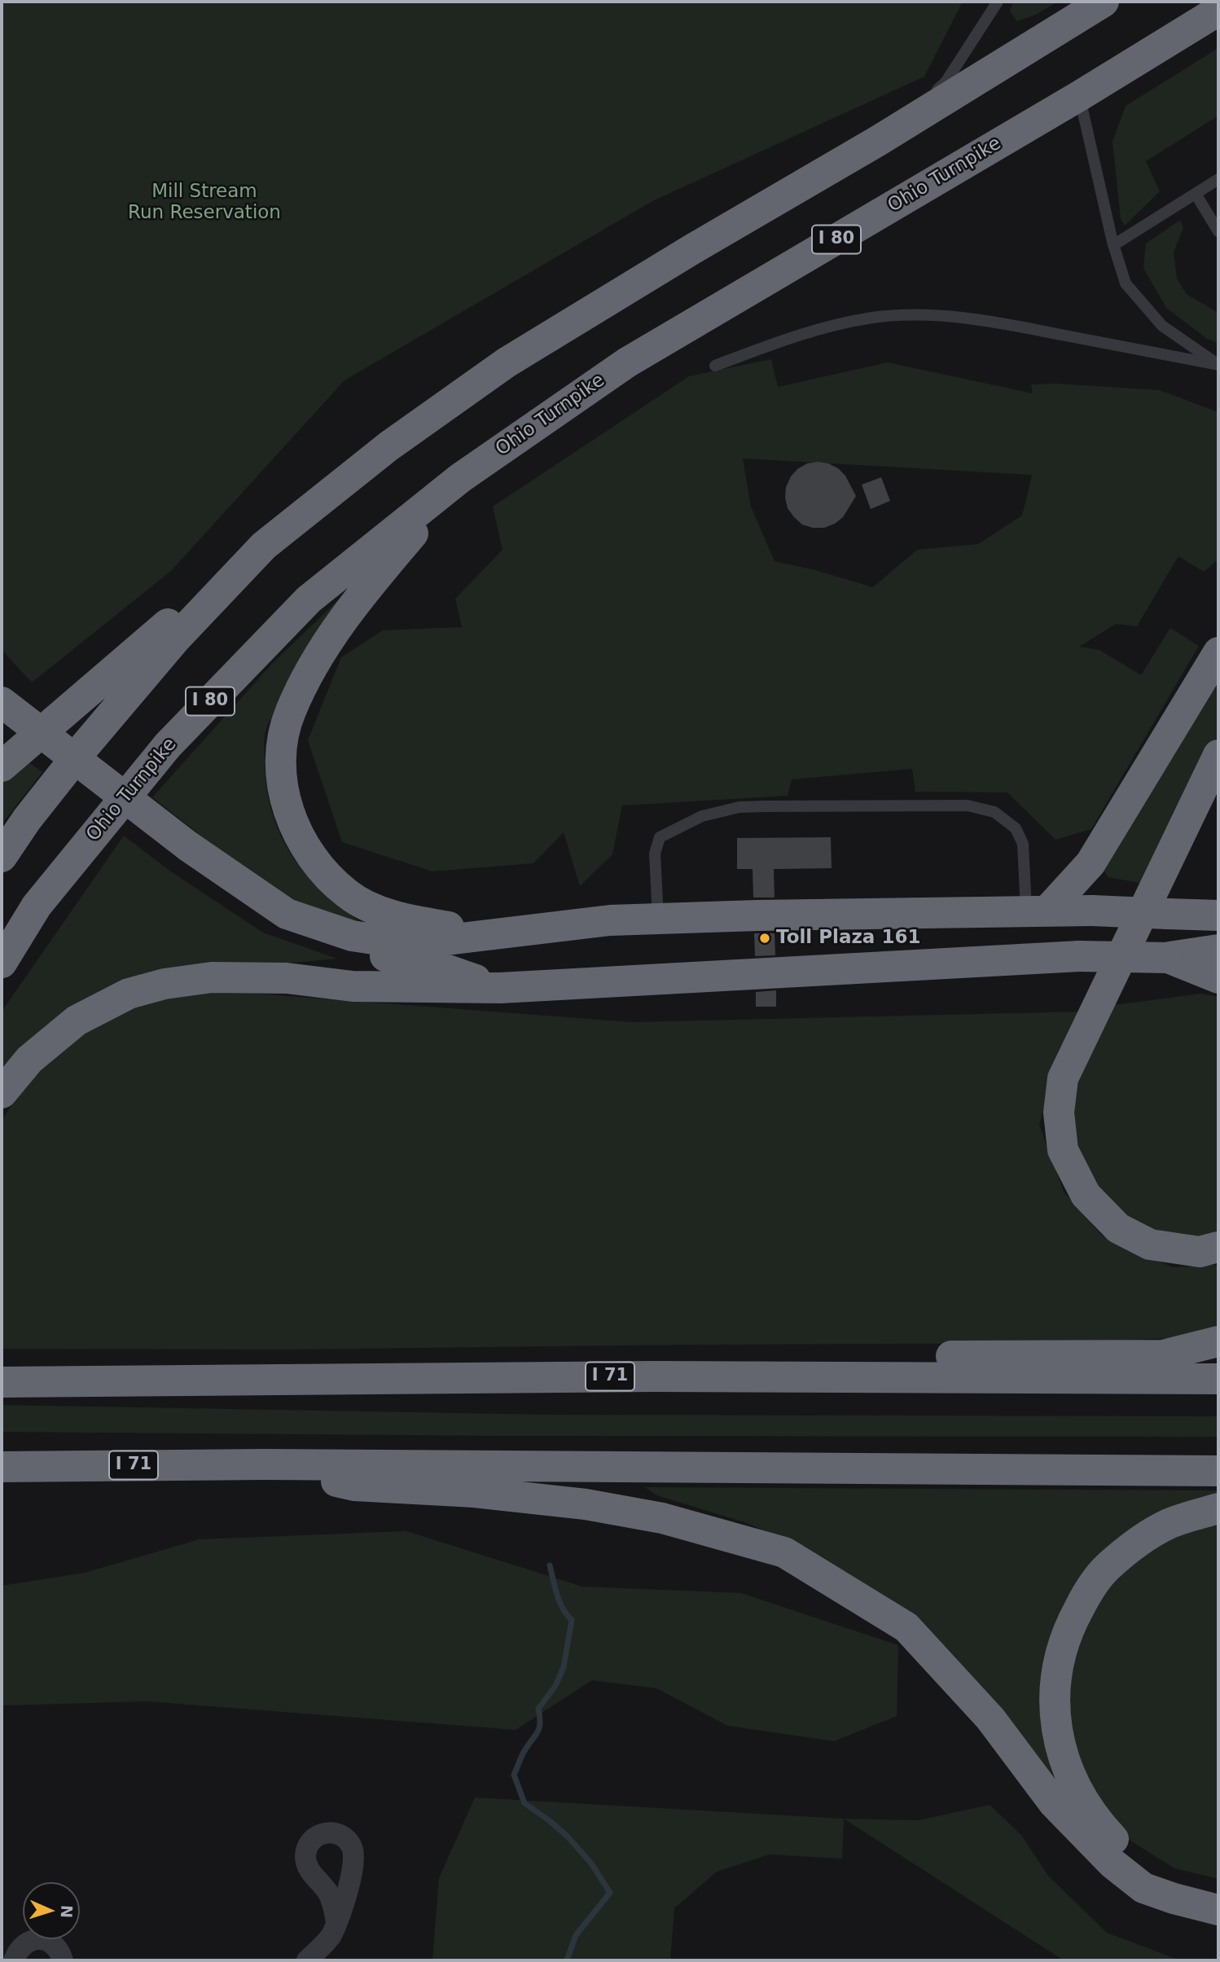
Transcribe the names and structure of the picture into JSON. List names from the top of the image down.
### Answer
{
  "streets": {
    "highway": ["Ohio Turnpike", "I 80", "I 71"]
  },
  "parks": ["Mill Stream Run Reservation"],
  "places": ["Toll Plaza 161"],
  "north": "right"
}
